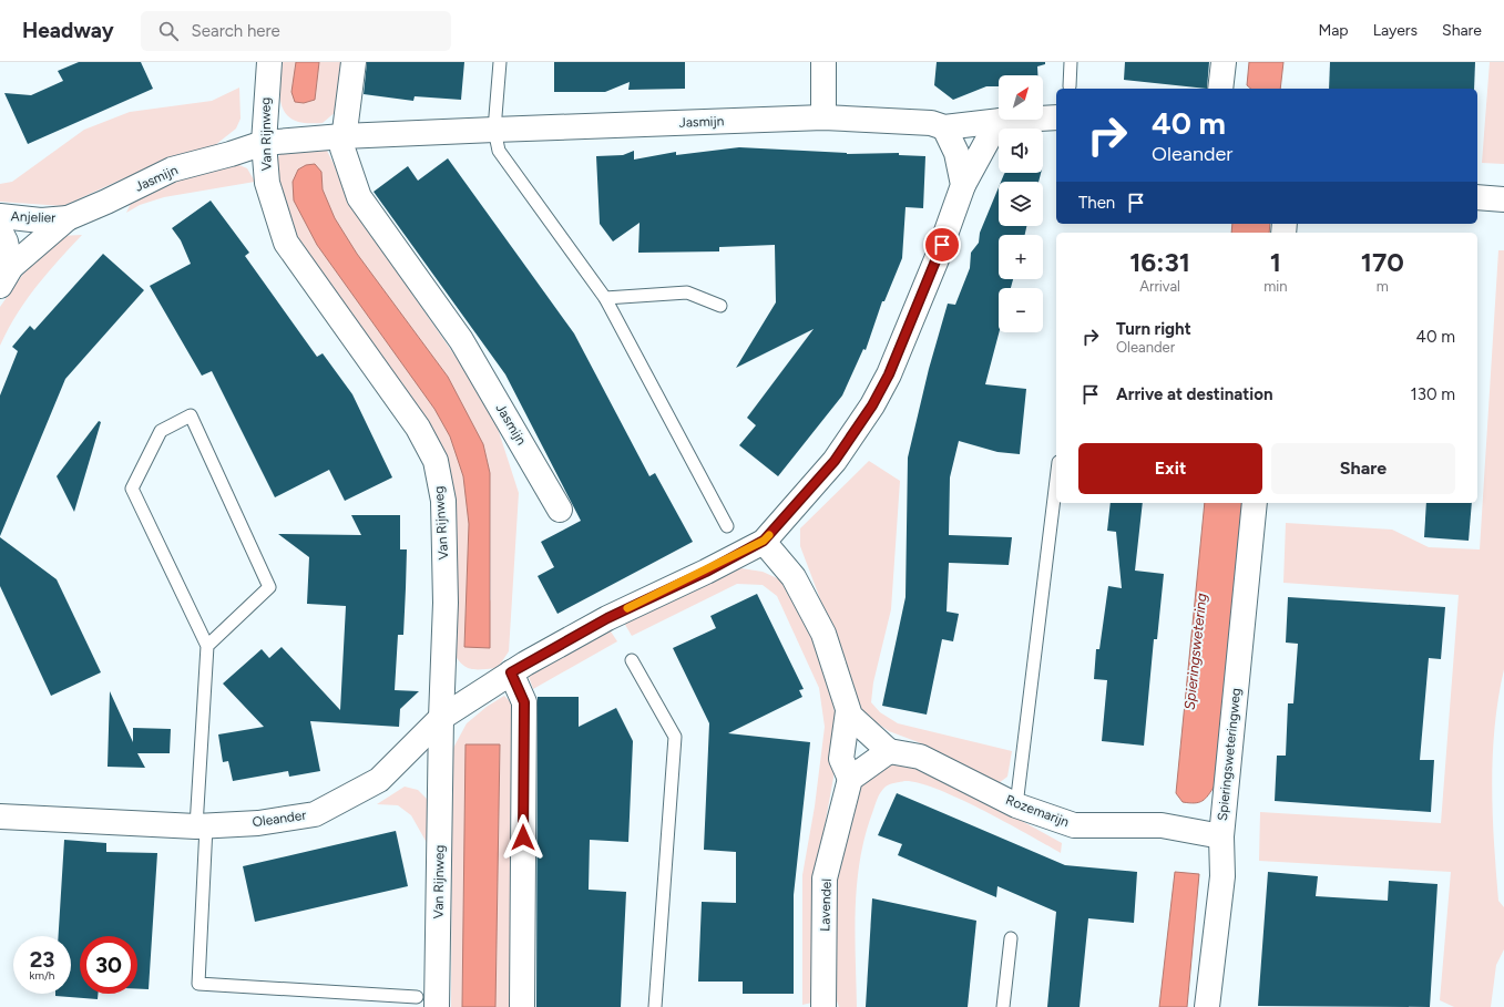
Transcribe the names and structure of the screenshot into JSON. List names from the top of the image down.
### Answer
{
  "streets": {
    "street": [
      "Jasmijn",
      "Van Rijnweg",
      "Anjelier",
      "Spieringsweteringweg",
      "Rozemarijn",
      "Oleander",
      "Lavendel"
    ]
  },
  "crossings": [
    ["Jasmijn", "Van Rijnweg"],
    ["Jasmijn", "Anjelier"],
    ["Jasmijn", "Oleander"],
    ["Van Rijnweg", "Oleander"],
    ["Spieringsweteringweg", "Rozemarijn"]
  ],
  "water": ["Spieringswetering"],
  "north": "top right",
  "page": {
    "header": "Headway",
    "search": "Search here",
    "nav": ["Map", "Layers", "Share"],
    "map_buttons": ["+", "−"],
    "turn": ["40 m", "Oleander"],
    "then": "Then",
    "eta": [
      "16:31",
      "Arrival",
      "1",
      "min",
      "170",
      "m"
    ],
    "list": [
      {
        "name": "Turn right",
        "note": "Oleander",
        "value": "40 m"
      },
      {
        "name": "Arrive at destination",
        "value": "130 m"
      }
    ],
    "buttons": ["Exit", "Share"],
    "speed": "23 km/h",
    "limit": "30"
  }
}
